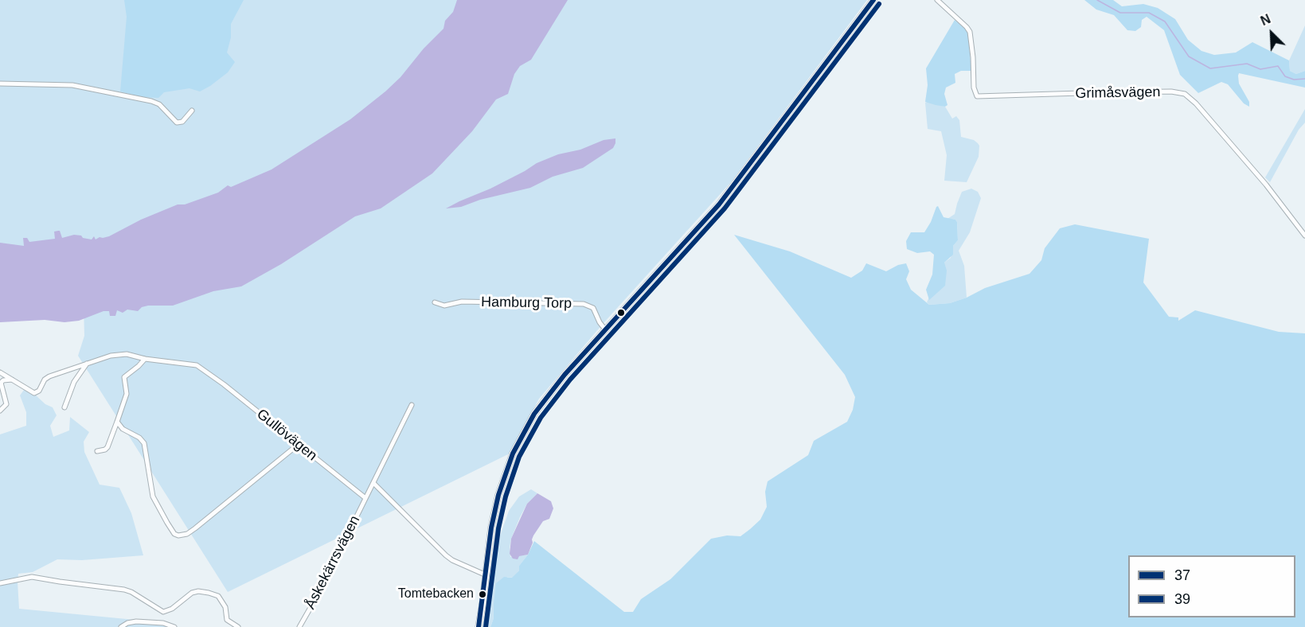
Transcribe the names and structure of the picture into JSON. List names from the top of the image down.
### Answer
{
  "streets": {
    "street": [
      "Grimåsvägen",
      "Hamburg Torp",
      "Gullövägen",
      "Åskekärrsvägen"
    ]
  },
  "crossings": [
    ["Gullövägen", "Åskekärrsvägen"]
  ],
  "places": ["Tomtebacken"],
  "lines": ["transit line 37", "transit line 39"],
  "legend": ["37", "39"],
  "north": "top left"
}
